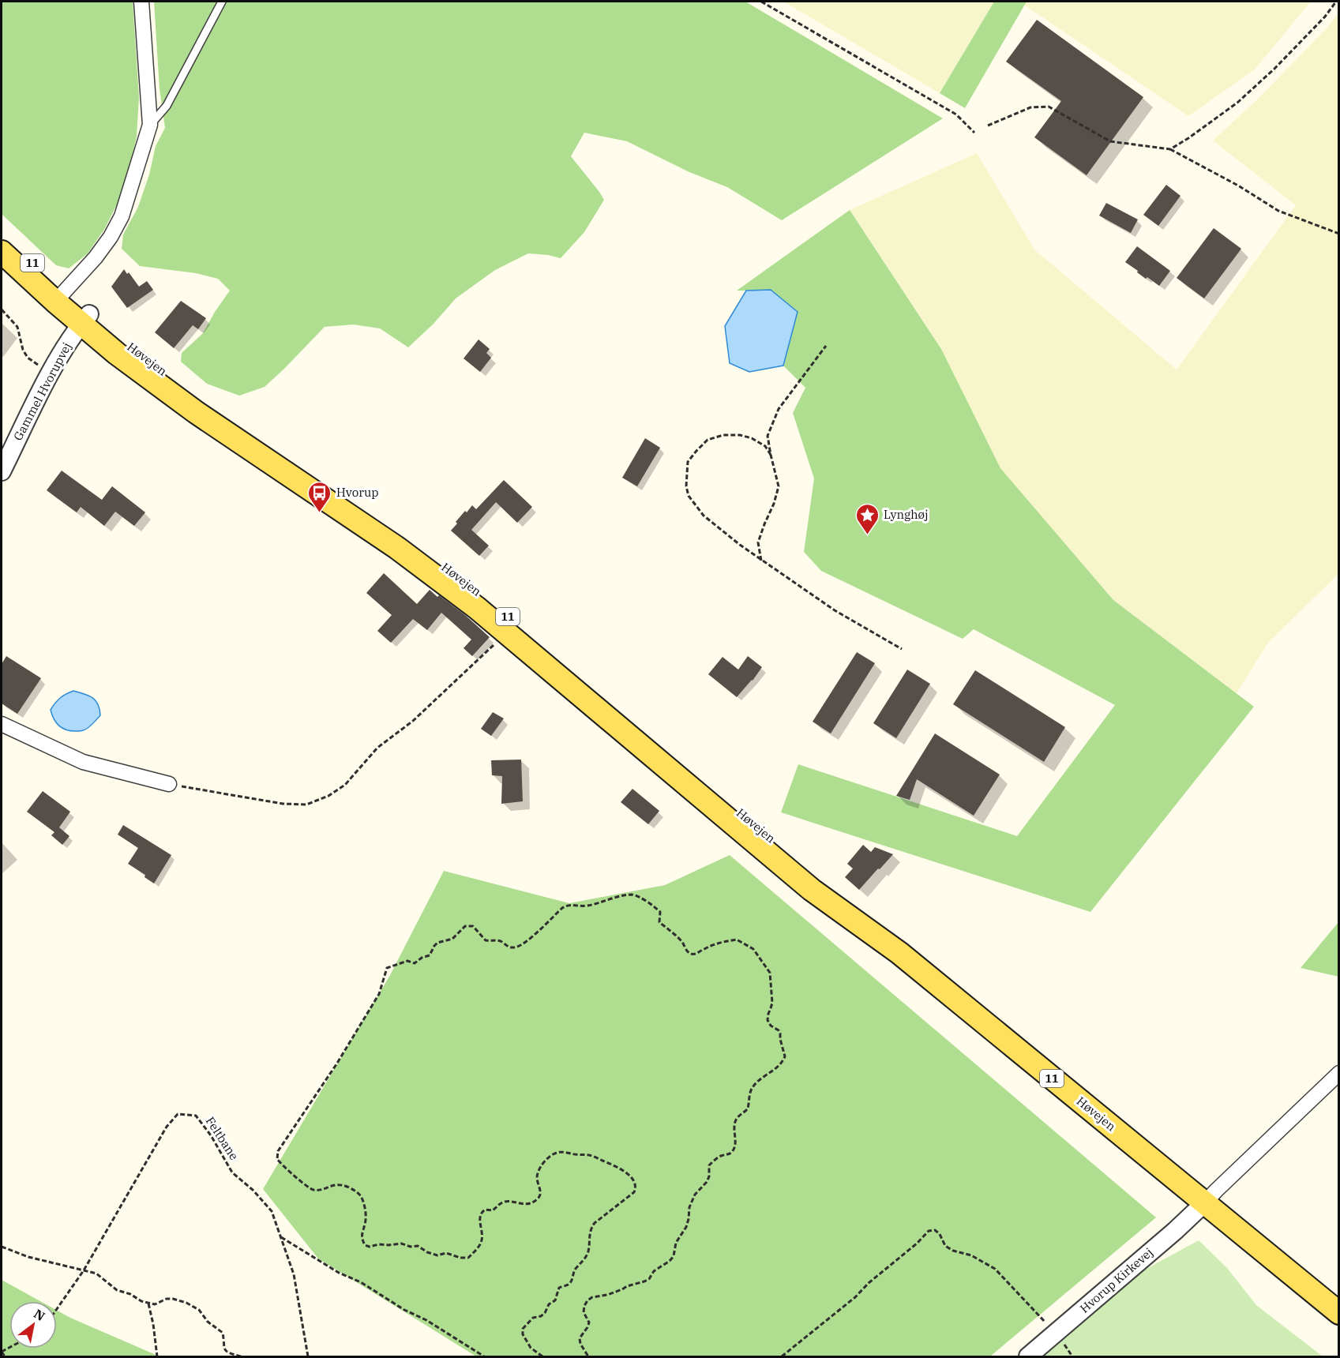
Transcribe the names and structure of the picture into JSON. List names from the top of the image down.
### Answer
{
  "streets": {
    "main road": ["11", "Høvejen"],
    "street": ["Gammel Hvorupvej", "Hvorup Kirkevej"],
    "path": ["Feltbane"]
  },
  "crossings": [
    ["Høvejen", "Gammel Hvorupvej"],
    ["Høvejen", "Hvorup Kirkevej"]
  ],
  "places": {
    "bus stop": ["Hvorup"],
    "place": ["Lynghøj"]
  },
  "north": "top right"
}
